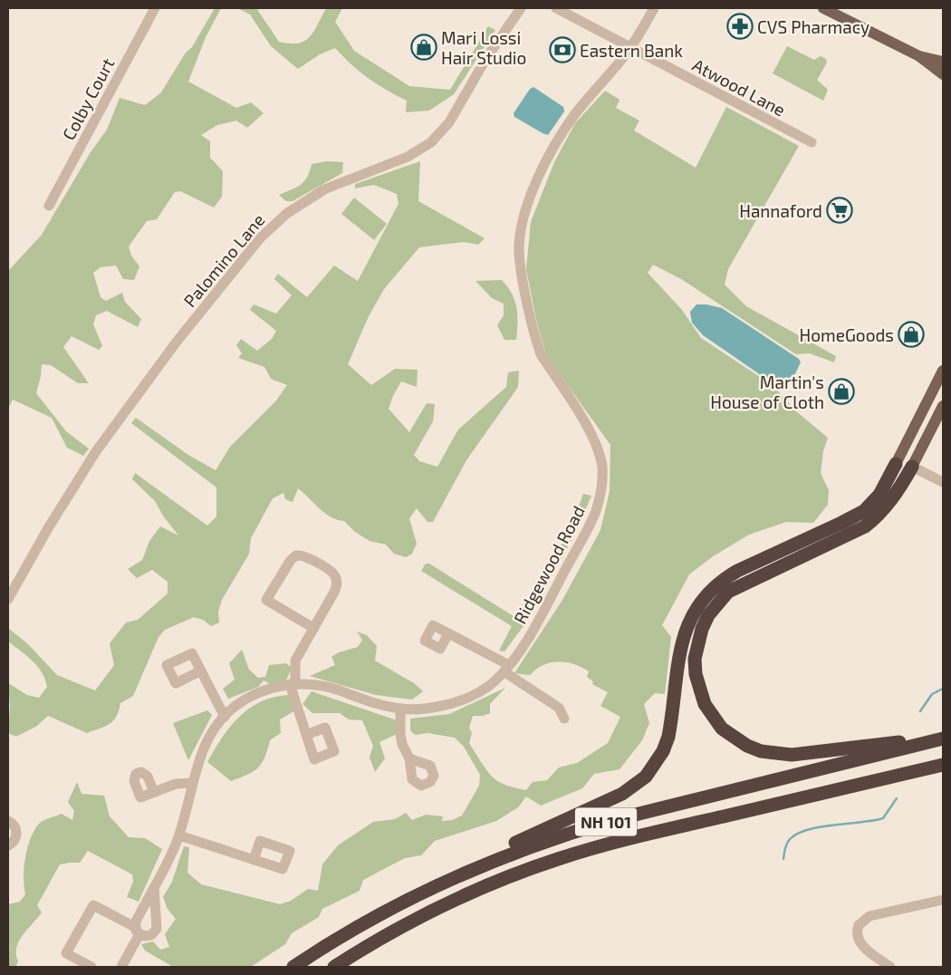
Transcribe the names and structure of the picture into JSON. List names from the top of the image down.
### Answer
{
  "streets": {
    "highway": ["NH 101"],
    "street": [
      "Atwood Lane",
      "Colby Court",
      "Palomino Lane",
      "Ridgewood Road"
    ]
  },
  "crossings": [
    ["Atwood Lane", "Ridgewood Road"]
  ],
  "places": {
    "pharmacy": ["CVS Pharmacy"],
    "shop": ["Mari Lossi Hair Studio", "HomeGoods", "Martin's House of Cloth"],
    "bank": ["Eastern Bank"],
    "supermarket": ["Hannaford"]
  }
}
